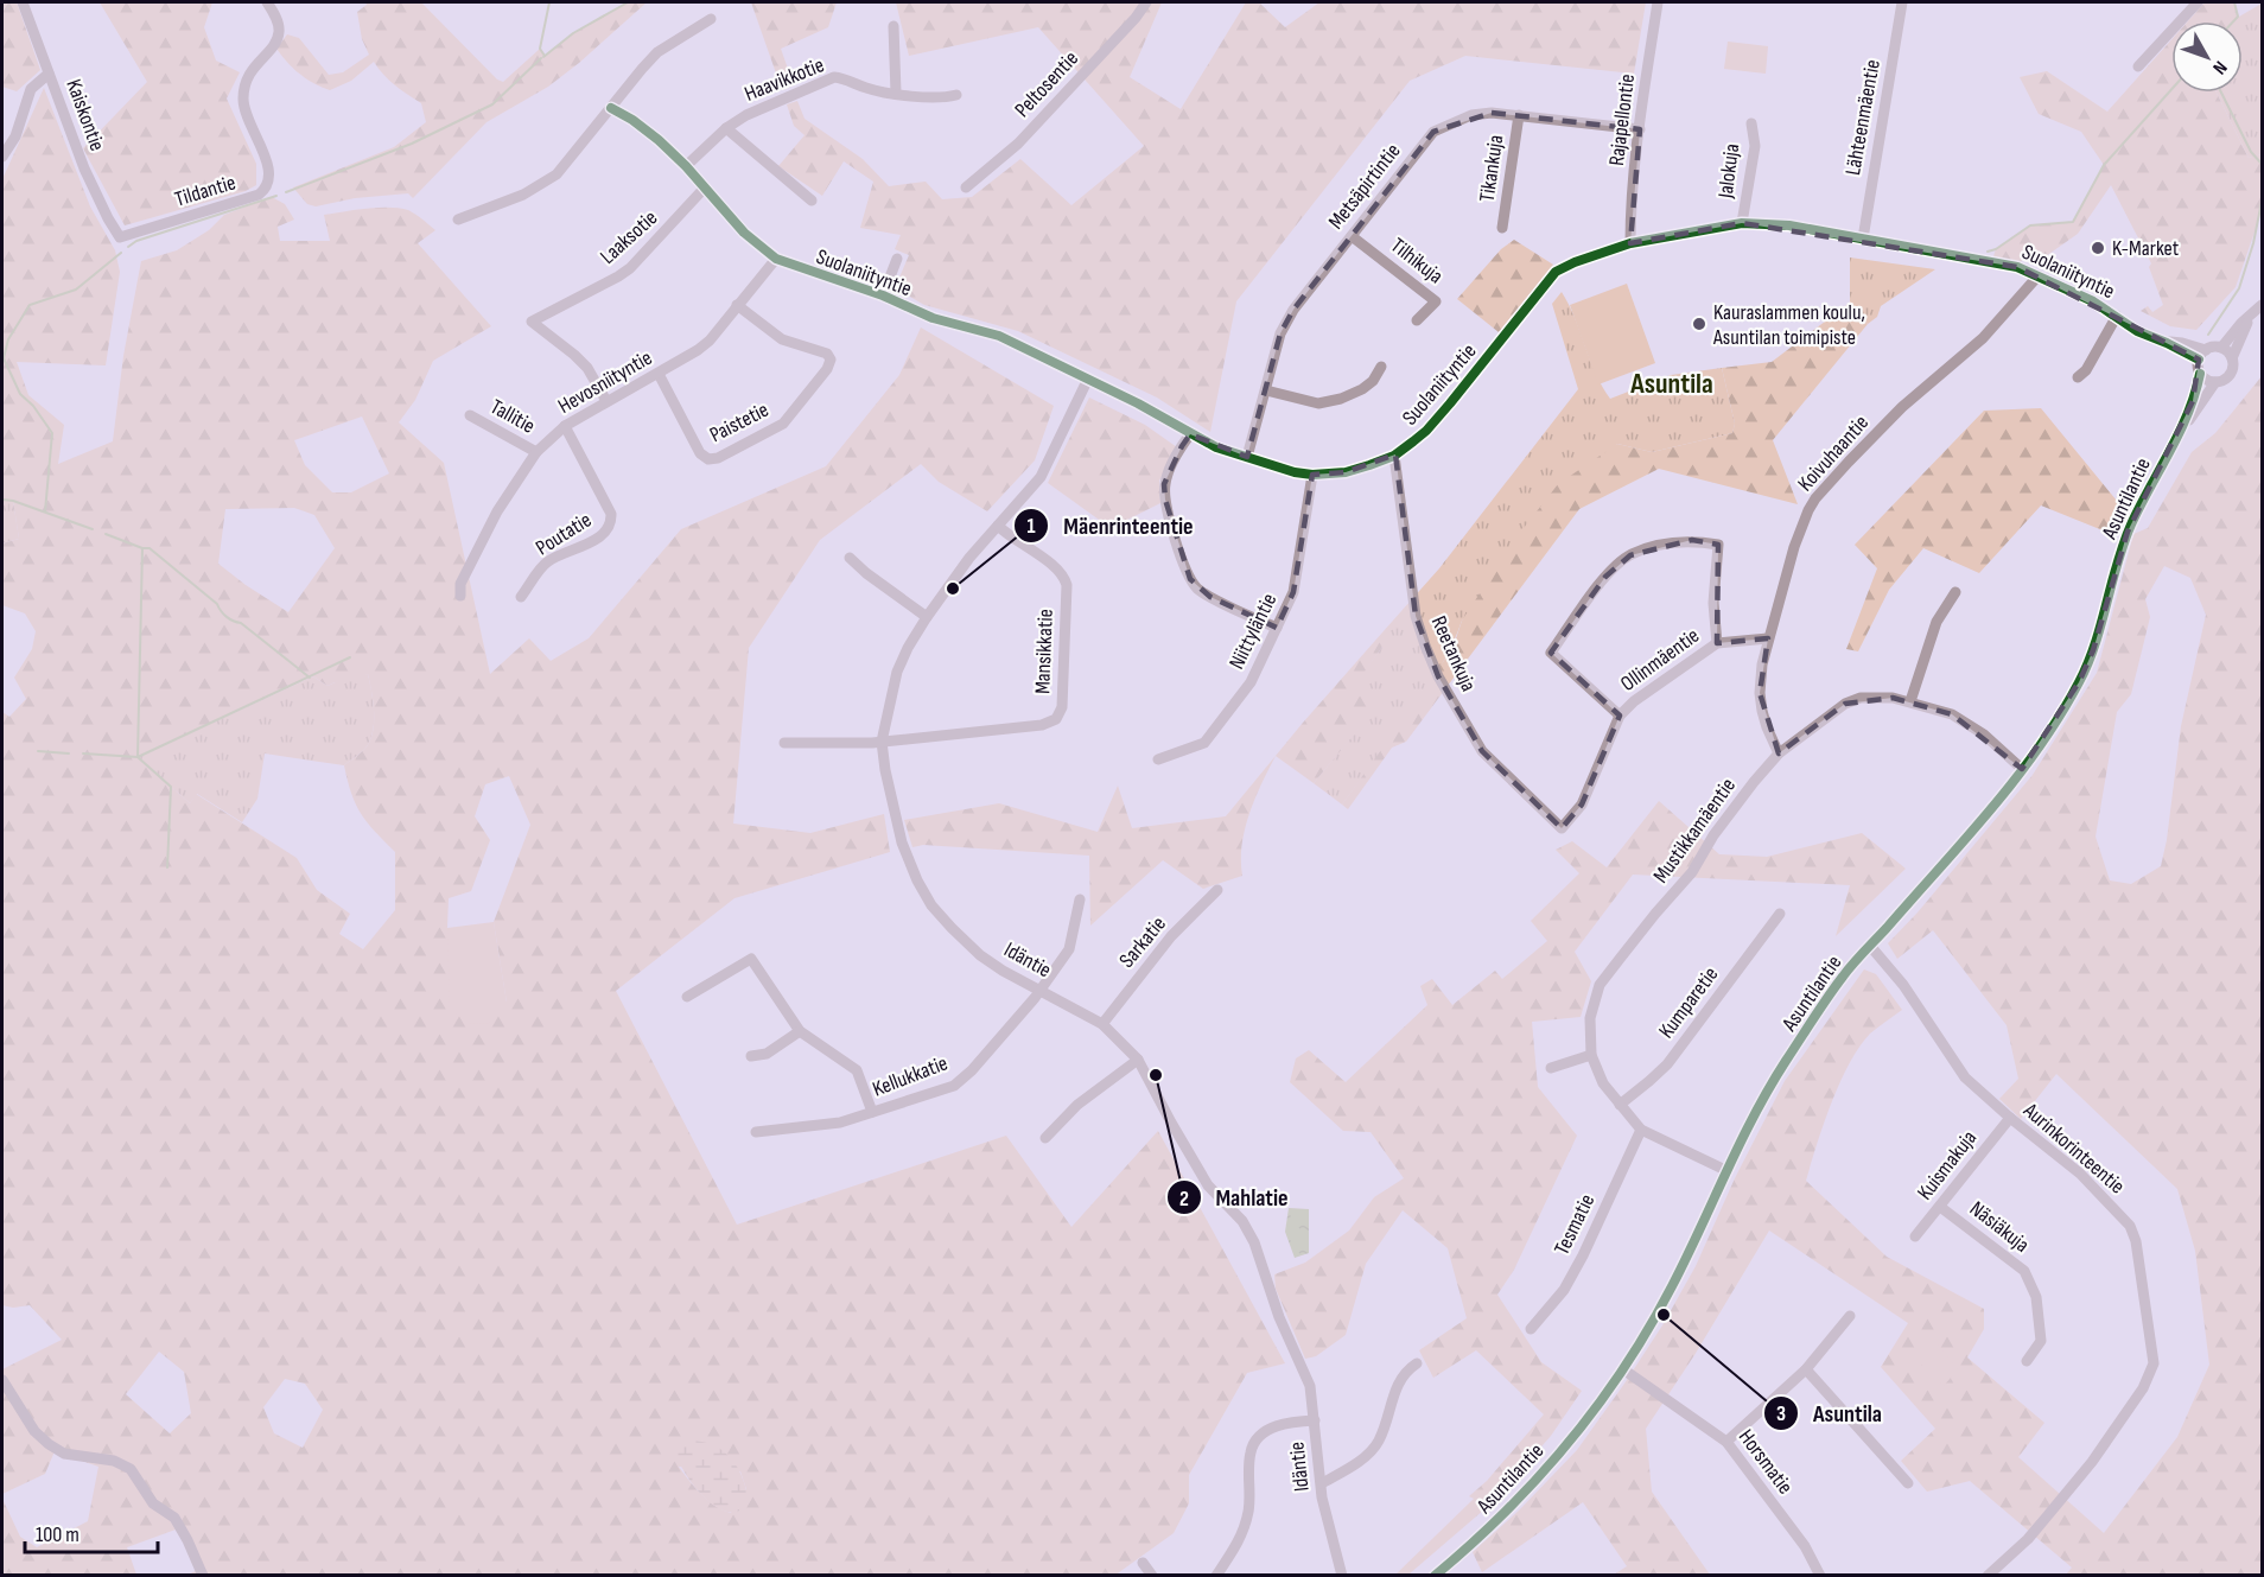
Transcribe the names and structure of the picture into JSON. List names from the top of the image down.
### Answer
{
  "streets": {
    "street": [
      "Haavikkotie",
      "Peltosentie",
      "Kaiskontie",
      "Lähteenmäentie",
      "Rajapellontie",
      "Tikankuja",
      "Jalokuja",
      "Metsäpirtintie",
      "Tildantie",
      "Laaksotie",
      "Tilhikuja",
      "Suolaniityntie",
      "Hevosniityntie",
      "Tallitie",
      "Paistetie",
      "Koivuhaantie",
      "Asuntilantie",
      "Poutatie",
      "Niittyläntie",
      "Mansikkatie",
      "Reetankuja",
      "Ollinmäentie",
      "Mustikkamäentie",
      "Sarkatie",
      "Idäntie",
      "Kumparetie",
      "Kellukkatie",
      "Aurinkorinteentie",
      "Kuismakuja",
      "Tesmatie",
      "Näsiäkuja",
      "Horsmatie"
    ]
  },
  "crossings": [
    ["Haavikkotie", "Suolaniityntie"],
    ["Kaiskontie", "Tildantie"],
    ["Lähteenmäentie", "Suolaniityntie"],
    ["Rajapellontie", "Metsäpirtintie"],
    ["Rajapellontie", "Suolaniityntie"],
    ["Tikankuja", "Metsäpirtintie"],
    ["Jalokuja", "Suolaniityntie"],
    ["Metsäpirtintie", "Tilhikuja"],
    ["Metsäpirtintie", "Suolaniityntie"],
    ["Laaksotie", "Suolaniityntie"],
    ["Laaksotie", "Hevosniityntie"],
    ["Suolaniityntie", "Hevosniityntie"],
    ["Suolaniityntie", "Koivuhaantie"],
    ["Suolaniityntie", "Asuntilantie"],
    ["Suolaniityntie", "Niittyläntie"],
    ["Suolaniityntie", "Reetankuja"],
    ["Suolaniityntie", "Idäntie"],
    ["Hevosniityntie", "Tallitie"],
    ["Hevosniityntie", "Paistetie"],
    ["Hevosniityntie", "Poutatie"],
    ["Koivuhaantie", "Ollinmäentie"],
    ["Koivuhaantie", "Mustikkamäentie"],
    ["Asuntilantie", "Mustikkamäentie"],
    ["Asuntilantie", "Aurinkorinteentie"],
    ["Asuntilantie", "Horsmatie"],
    ["Mansikkatie", "Idäntie"],
    ["Reetankuja", "Ollinmäentie"],
    ["Mustikkamäentie", "Kumparetie"],
    ["Mustikkamäentie", "Tesmatie"],
    ["Sarkatie", "Idäntie"],
    ["Idäntie", "Kellukkatie"],
    ["Aurinkorinteentie", "Kuismakuja"],
    ["Kuismakuja", "Näsiäkuja"]
  ],
  "districts": ["Asuntila"],
  "places": [
    "K-Market",
    "Kauraslammen koulu, Asuntilan toimipiste",
    "Mäenrinteentie",
    "Mahlatie",
    "Asuntila"
  ],
  "scale_bar": "100 m",
  "north": "bottom right"
}
